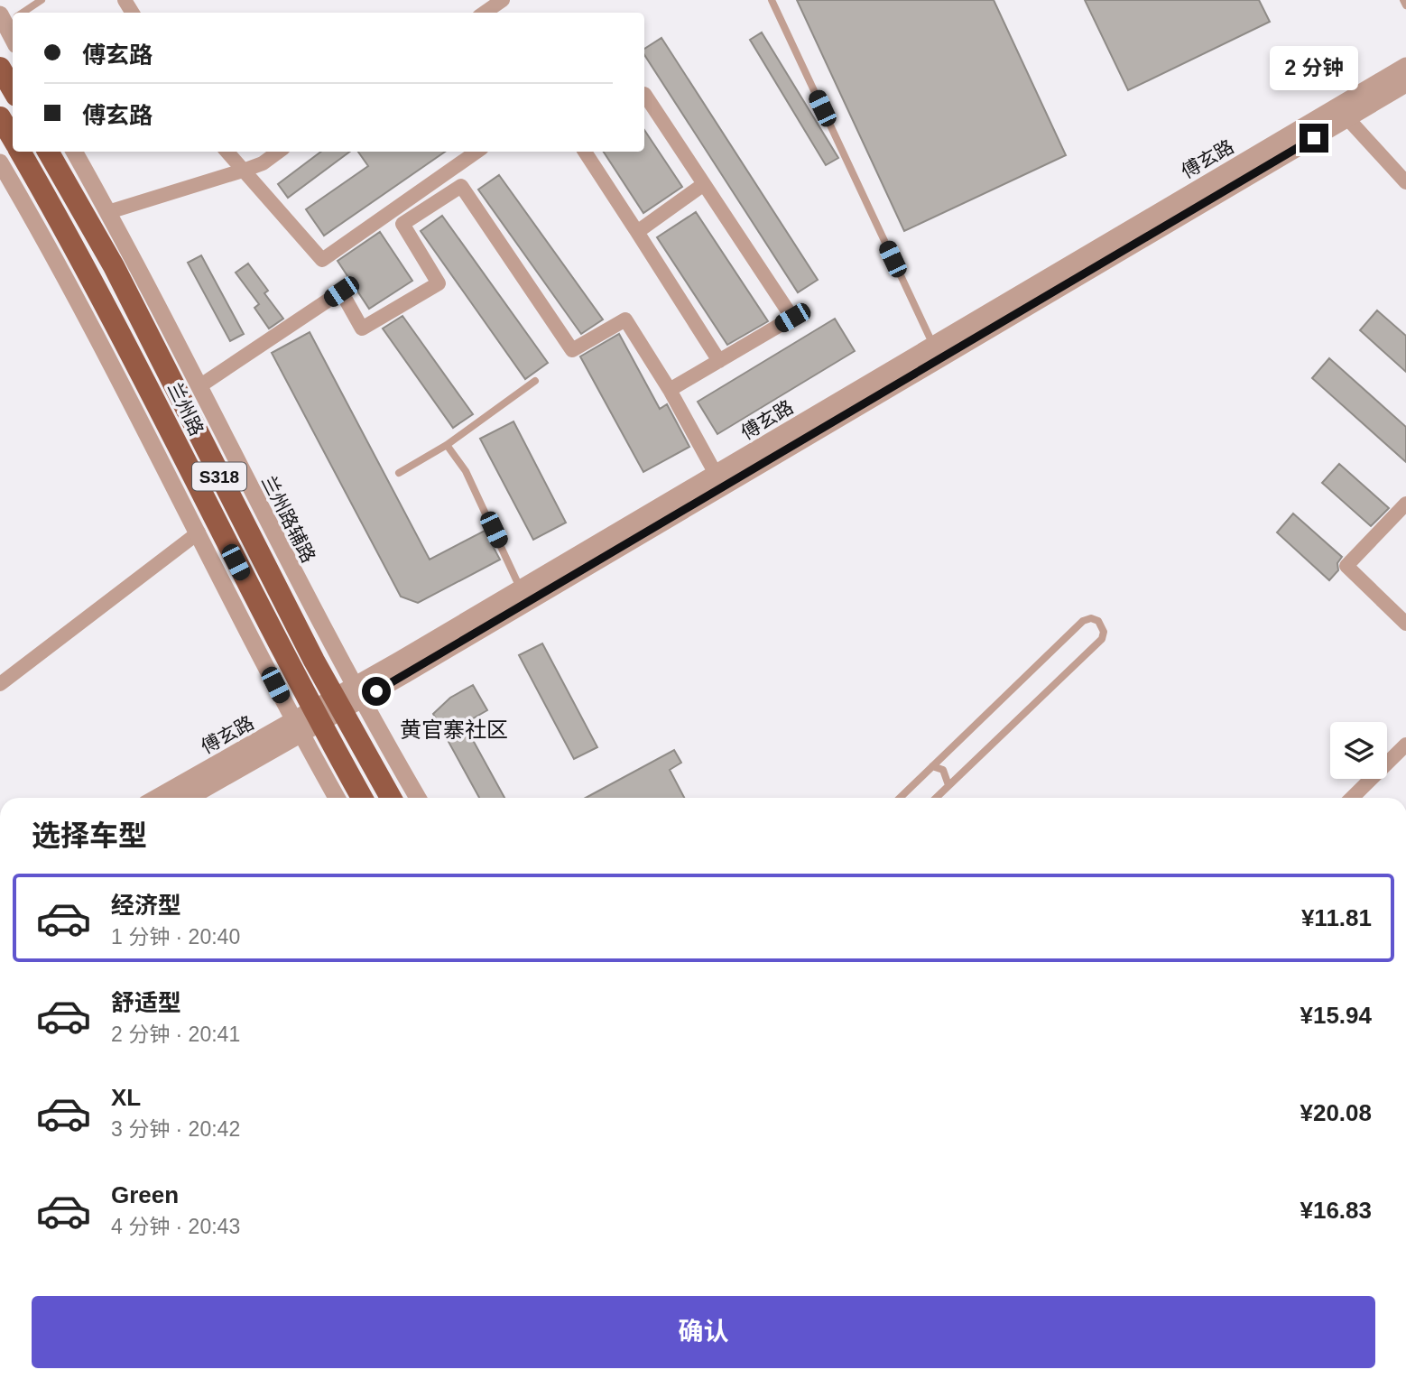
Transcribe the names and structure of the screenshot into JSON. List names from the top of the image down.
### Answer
{
  "streets": {
    "main road": ["兰州路", "S318"],
    "street": ["傅玄路", "兰州路辅路"]
  },
  "crossings": [
    ["傅玄路", "兰州路"],
    ["傅玄路", "兰州路辅路"]
  ],
  "districts": ["黄官寨社区"],
  "page": {
    "banner": ["傅玄路", "傅玄路"],
    "bubble": "2 分钟",
    "heading": "选择车型",
    "list": [
      {
        "name": "经济型",
        "note": "1 分钟 · 20:40",
        "value": "¥11.81"
      },
      {
        "name": "舒适型",
        "note": "2 分钟 · 20:41",
        "value": "¥15.94"
      },
      {
        "name": "XL",
        "note": "3 分钟 · 20:42",
        "value": "¥20.08"
      },
      {
        "name": "Green",
        "note": "4 分钟 · 20:43",
        "value": "¥16.83"
      }
    ],
    "buttons": "确认"
  }
}
